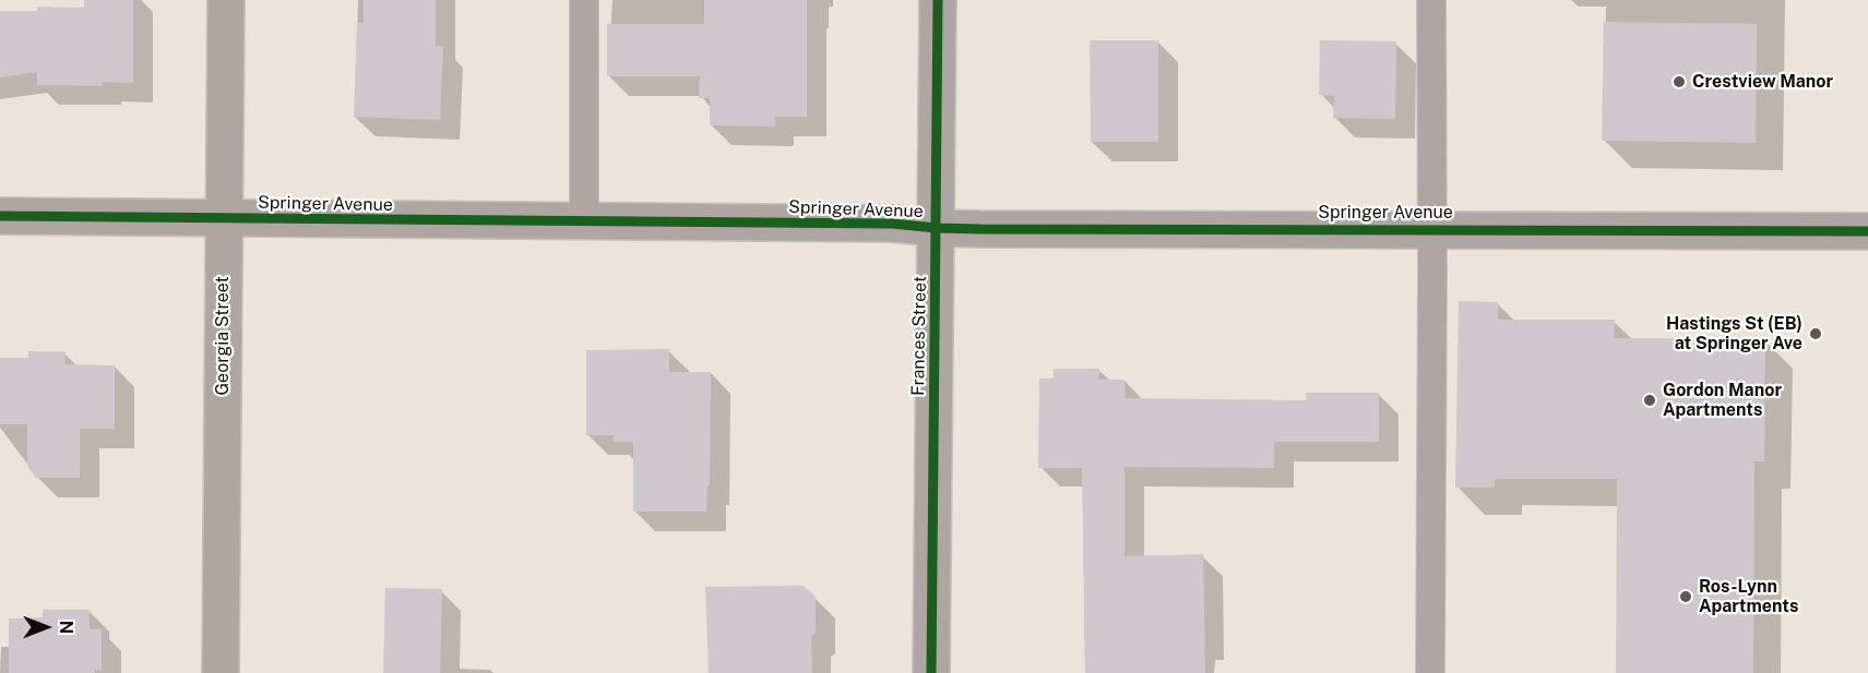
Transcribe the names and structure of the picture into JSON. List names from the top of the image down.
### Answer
{
  "streets": {
    "street": ["Springer Avenue", "Georgia Street", "Frances Street"]
  },
  "crossings": [
    ["Springer Avenue", "Georgia Street"],
    ["Springer Avenue", "Frances Street"]
  ],
  "places": [
    "Crestview Manor",
    "Hastings St (EB) at Springer Ave",
    "Gordon Manor Apartments",
    "Ros-Lynn Apartments"
  ],
  "north": "right"
}
